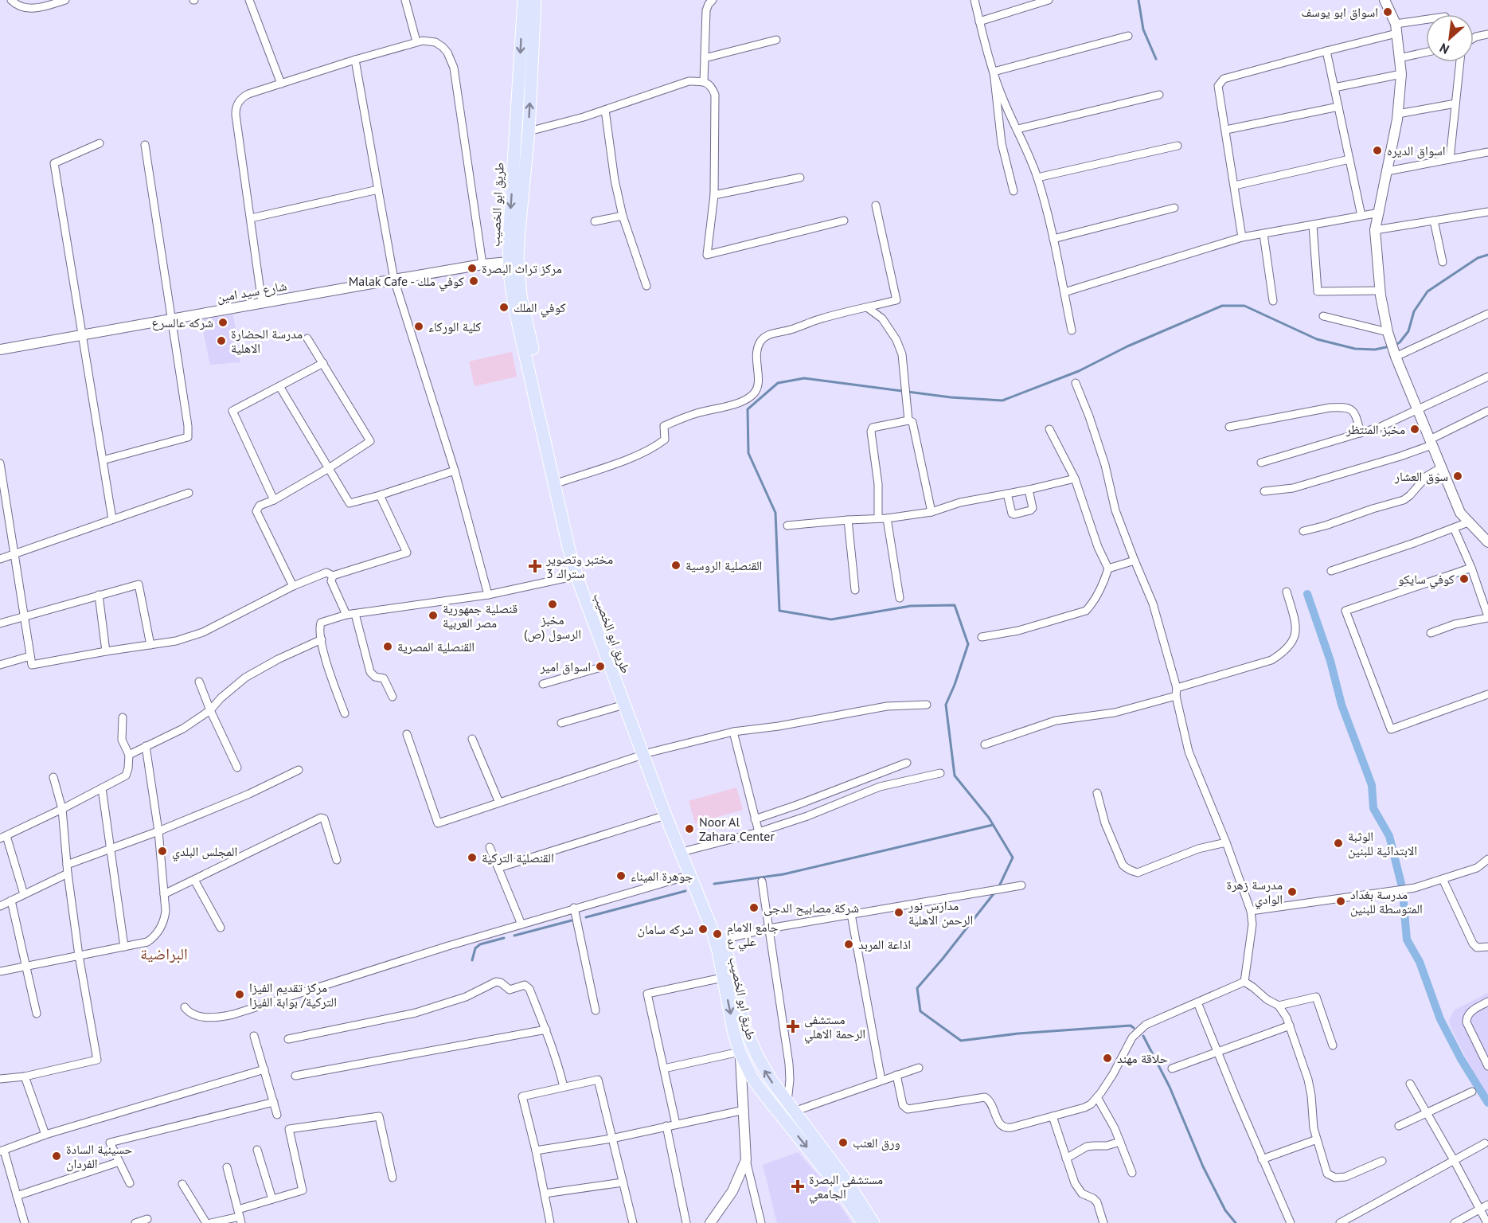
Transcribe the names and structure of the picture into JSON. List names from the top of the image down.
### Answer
{
  "streets": {
    "main road": ["طريق ابو الخصيب"],
    "street": ["شارع سيد امين"]
  },
  "crossings": [
    ["طريق ابو الخصيب", "شارع سيد امين"]
  ],
  "districts": ["البراضية"],
  "places": {
    "other": [
      "اسواق ابو يوسف",
      "اسواق الديره",
      "مركز تراث البصرة",
      "Malak Cafe - كوفي ملك",
      "كوفي الملك",
      "شركه عالسرع",
      "كلية الوركاء",
      "مدرسة الحضارة الاهلية",
      "مخبز المنتظر",
      "سوق العشار",
      "القنصلية الروسية",
      "كوفي سايكو",
      "مخبز الرسول (ص)",
      "قنصلية جمهورية مصر العربية",
      "القنصلية المصرية",
      "اسواق امير",
      "Noor Al Zahara Center",
      "الوثبة الابتدائية للبنين",
      "المجلس البلدي",
      "القنصلية التركية",
      "جوهرة الميناء",
      "مدرسة زهرة الوادي",
      "مدرسة بغداد المتوسطة للبنين",
      "شركة مصابيح الدجى",
      "مدارس نور الرحمن الاهلية",
      "شركه سامان",
      "جامع الامام علي ع",
      "اذاعة المربد",
      "مركز تقديم الفيزا التركية/ بوابة الفيزا",
      "حلاقة مهند",
      "ورق العنب",
      "حسينية السادة الفردان"
    ],
    "health": ["مختبر وتصوير ستراك 3", "مستشفى الرحمة الاهلي", "مستشفى البصرة الجامعي"]
  },
  "north": "bottom left"
}
